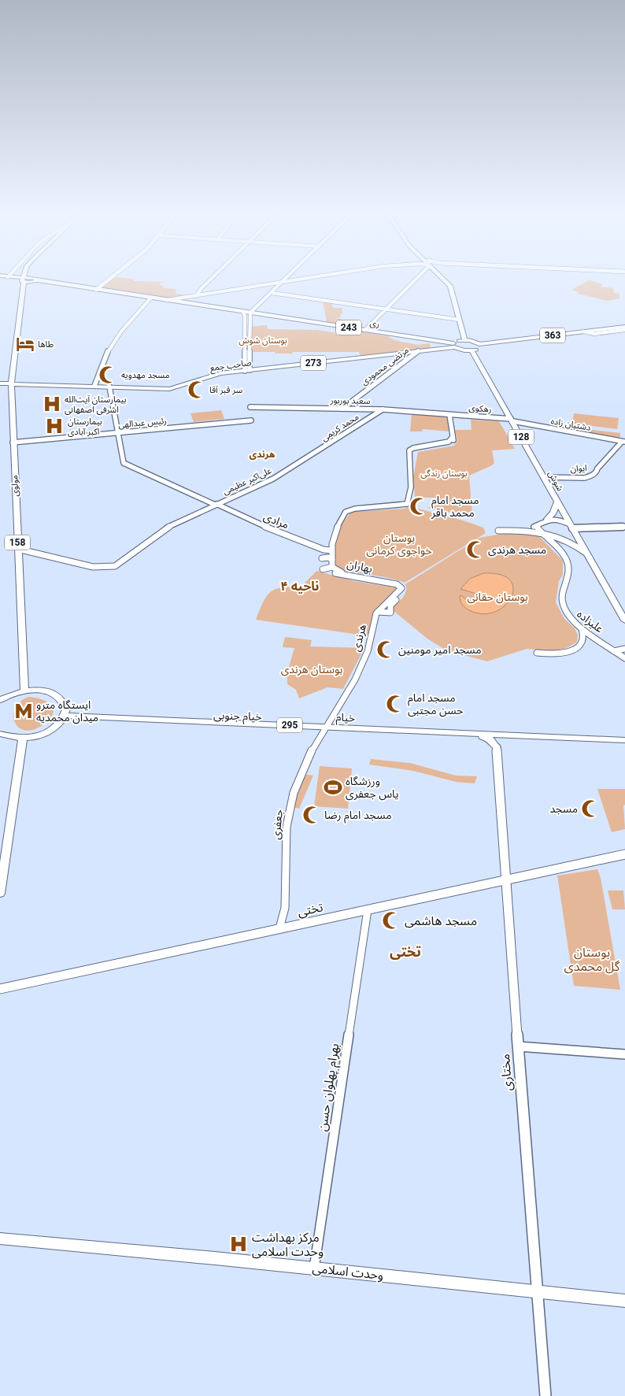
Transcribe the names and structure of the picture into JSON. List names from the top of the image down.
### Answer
{
  "streets": {
    "main road": [
      "ری",
      "243",
      "363",
      "273",
      "صاحب جمع",
      "128",
      "شوش",
      "مولوی",
      "158",
      "خیام جنوبی",
      "خیام",
      "295",
      "تختی",
      "مختاری",
      "وحدت اسلامی"
    ],
    "street": [
      "مرتضی محمودی",
      "سعید بوربور",
      "رهکوی",
      "رئیس عبدالهی",
      "دشتبان زاده",
      "محمد کریمی",
      "ایوان",
      "علی‌اکبر عظیمی",
      "مرادی",
      "بهاران",
      "علیزاده",
      "هرندی",
      "جعفری",
      "بهرام پهلوان حسن"
    ]
  },
  "crossings": [
    ["ری", "صاحب جمع"],
    ["ری", "شوش"],
    ["ری", "مولوی"],
    ["صاحب جمع", "مرتضی محمودی"],
    ["صاحب جمع", "مولوی"],
    ["مرتضی محمودی", "سعید بوربور"],
    ["سعید بوربور", "رهکوی"],
    ["سعید بوربور", "محمد کریمی"],
    ["سعید بوربور", "بهاران"],
    ["رهکوی", "دشتبان زاده"],
    ["رهکوی", "شوش"],
    ["رهکوی", "بهاران"],
    ["رئیس عبدالهی", "مولوی"],
    ["رئیس عبدالهی", "مرادی"],
    ["دشتبان زاده", "ایوان"],
    ["دشتبان زاده", "شوش"],
    ["محمد کریمی", "علی‌اکبر عظیمی"],
    ["ایوان", "شوش"],
    ["علی‌اکبر عظیمی", "مولوی"],
    ["علی‌اکبر عظیمی", "مرادی"],
    ["مرادی", "بهاران"],
    ["بهاران", "هرندی"],
    ["هرندی", "خیام جنوبی"],
    ["هرندی", "خیام"],
    ["هرندی", "جعفری"],
    ["خیام جنوبی", "خیام"],
    ["خیام جنوبی", "295"],
    ["خیام جنوبی", "جعفری"],
    ["خیام جنوبی", "مختاری"],
    ["خیام", "295"],
    ["خیام", "جعفری"],
    ["295", "مختاری"],
    ["جعفری", "تختی"],
    ["تختی", "مختاری"],
    ["تختی", "بهرام پهلوان حسن"],
    ["مختاری", "وحدت اسلامی"],
    ["بهرام پهلوان حسن", "وحدت اسلامی"]
  ],
  "districts": ["هرندی", "ناحیه ۴", "تختی"],
  "parks": [
    "بوستان شوش",
    "بوستان زندگی",
    "بوستان خواجوی کرمانی",
    "بوستان حقانی",
    "بوستان هرندی",
    "بوستان گل محمدی"
  ],
  "places": {
    "hotel": ["طاها"],
    "mosque": [
      "مسجد مهدویه",
      "سر قبر آقا",
      "مسجد امام محمد باقر",
      "مسجد هرندی",
      "مسجد امیر مومنین",
      "مسجد امام حسن مجتبی",
      "مسجد",
      "مسجد امام رضا",
      "مسجد هاشمی"
    ],
    "hospital": ["بیمارستان آیت‌الله اشرفی اصفهانی", "بیمارستان اکبر آبادی", "مرکز بهداشت وحدت اسلامی"],
    "metro station": ["ایستگاه مترو میدان محمدیه"],
    "sports": ["ورزشگاه یاس جعفری"]
  }
}
